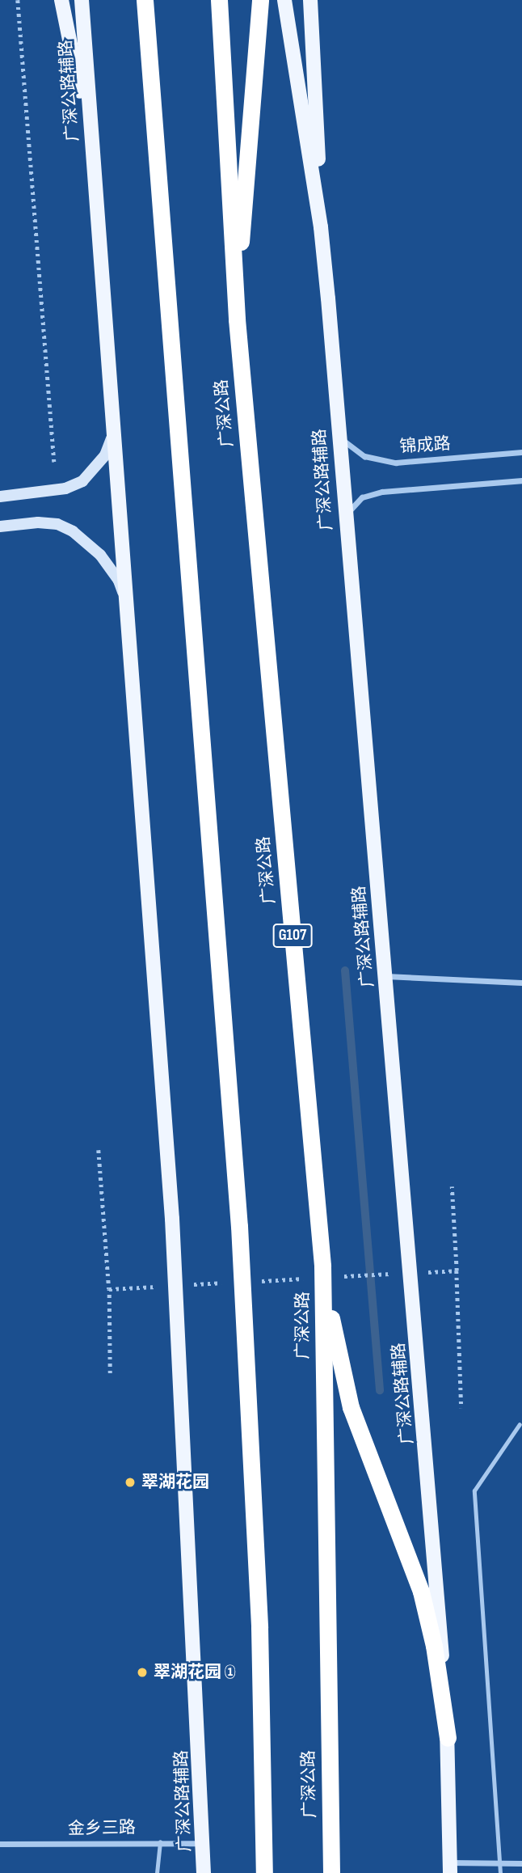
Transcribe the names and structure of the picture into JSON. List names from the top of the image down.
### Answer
{
  "streets": {
    "highway": ["广深公路", "G107"],
    "main road": ["广深公路辅路"],
    "street": ["锦成路", "金乡三路"]
  },
  "crossings": [
    ["广深公路辅路", "锦成路"],
    ["广深公路辅路", "金乡三路"]
  ],
  "places": ["翠湖花园", "翠湖花园 ①"]
}
